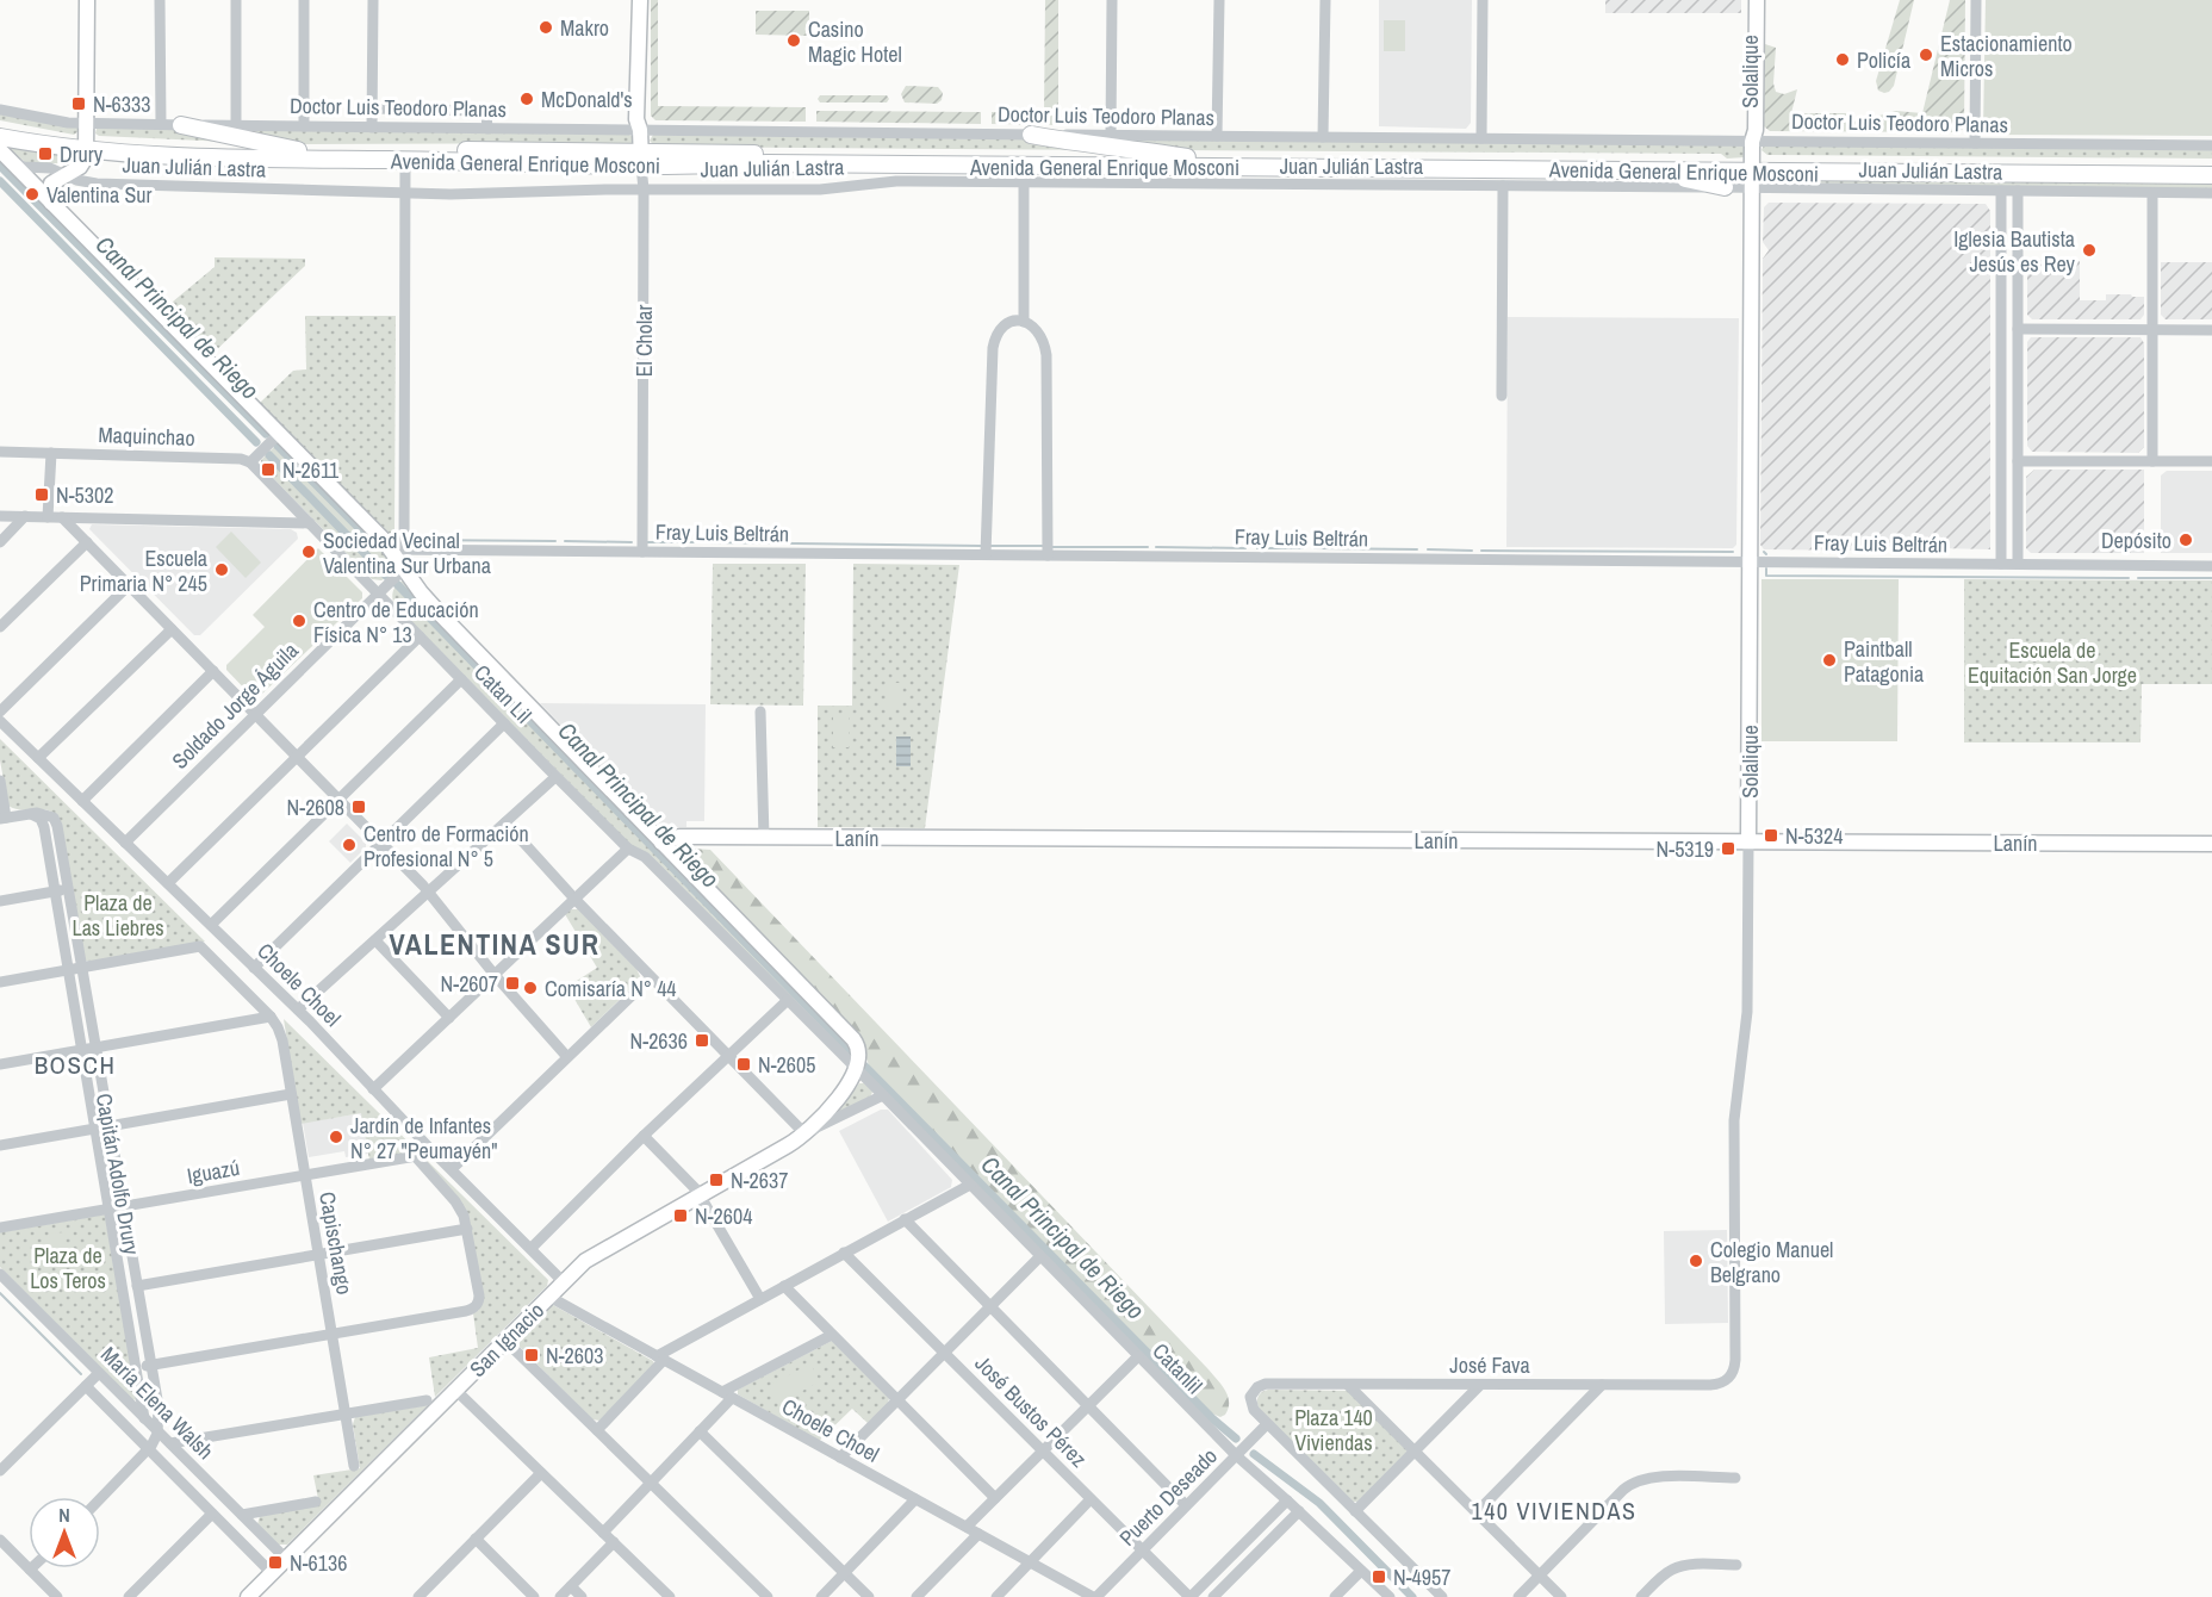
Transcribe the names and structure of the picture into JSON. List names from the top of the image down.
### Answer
{
  "streets": {
    "highway": ["Avenida General Enrique Mosconi"],
    "main road": [
      "Solalique",
      "El Cholar",
      "Lanín",
      "San Ignacio"
    ],
    "street": [
      "Doctor Luis Teodoro Planas",
      "Juan Julián Lastra",
      "Maquinchao",
      "Fray Luis Beltrán",
      "Catan Lil",
      "Soldado Jorge Águila",
      "Choele Choel",
      "Iguazú",
      "Capitán Adolfo Drury",
      "Capischango",
      "José Fava",
      "Catanlil",
      "María Elena Walsh",
      "José Bustos Pérez",
      "Puerto Deseado"
    ]
  },
  "crossings": [
    ["Solalique", "Doctor Luis Teodoro Planas"],
    ["Solalique", "Avenida General Enrique Mosconi"],
    ["Solalique", "Juan Julián Lastra"],
    ["Solalique", "Fray Luis Beltrán"],
    ["Solalique", "Lanín"],
    ["Solalique", "José Fava"],
    ["Doctor Luis Teodoro Planas", "Avenida General Enrique Mosconi"],
    ["Doctor Luis Teodoro Planas", "El Cholar"],
    ["Avenida General Enrique Mosconi", "Juan Julián Lastra"],
    ["Avenida General Enrique Mosconi", "El Cholar"],
    ["Juan Julián Lastra", "El Cholar"],
    ["El Cholar", "Fray Luis Beltrán"],
    ["Maquinchao", "Catan Lil"],
    ["Catan Lil", "Soldado Jorge Águila"],
    ["Catan Lil", "San Ignacio"],
    ["Catan Lil", "Catanlil"],
    ["Soldado Jorge Águila", "Choele Choel"],
    ["Choele Choel", "Iguazú"],
    ["Choele Choel", "Capitán Adolfo Drury"],
    ["Choele Choel", "Capischango"],
    ["Choele Choel", "San Ignacio"],
    ["Choele Choel", "Puerto Deseado"],
    ["Iguazú", "Capitán Adolfo Drury"],
    ["Iguazú", "Capischango"],
    ["Capitán Adolfo Drury", "María Elena Walsh"],
    ["San Ignacio", "Catanlil"],
    ["San Ignacio", "María Elena Walsh"],
    ["José Fava", "Puerto Deseado"],
    ["Catanlil", "Puerto Deseado"],
    ["José Bustos Pérez", "Puerto Deseado"]
  ],
  "districts": ["VALENTINA SUR", "BOSCH", "140 VIVIENDAS"],
  "water": ["Canal Principal de Riego"],
  "parks": [
    "Escuela de Equitación San Jorge",
    "Plaza de Las Liebres",
    "Plaza de Los Teros",
    "Plaza 140 Viviendas"
  ],
  "places": {
    "other": [
      "Makro",
      "Casino Magic Hotel",
      "Estacionamiento Micros",
      "Policía",
      "McDonald's",
      "Valentina Sur",
      "Iglesia Bautista Jesús es Rey",
      "Depósito",
      "Sociedad Vecinal Valentina Sur Urbana",
      "Escuela Primaria N° 245",
      "Centro de Educación Física N° 13",
      "Paintball Patagonia",
      "Centro de Formación Profesional N° 5",
      "Comisaría N° 44",
      "Jardín de Infantes N° 27 \"Peumayén\"",
      "Colegio Manuel Belgrano"
    ],
    "transit": [
      "N-6333",
      "Drury",
      "N-2611",
      "N-5302",
      "N-2608",
      "N-5324",
      "N-5319",
      "N-2607",
      "N-2636",
      "N-2605",
      "N-2637",
      "N-2604",
      "N-2603",
      "N-6136",
      "N-4957"
    ]
  },
  "north": "top"
}
